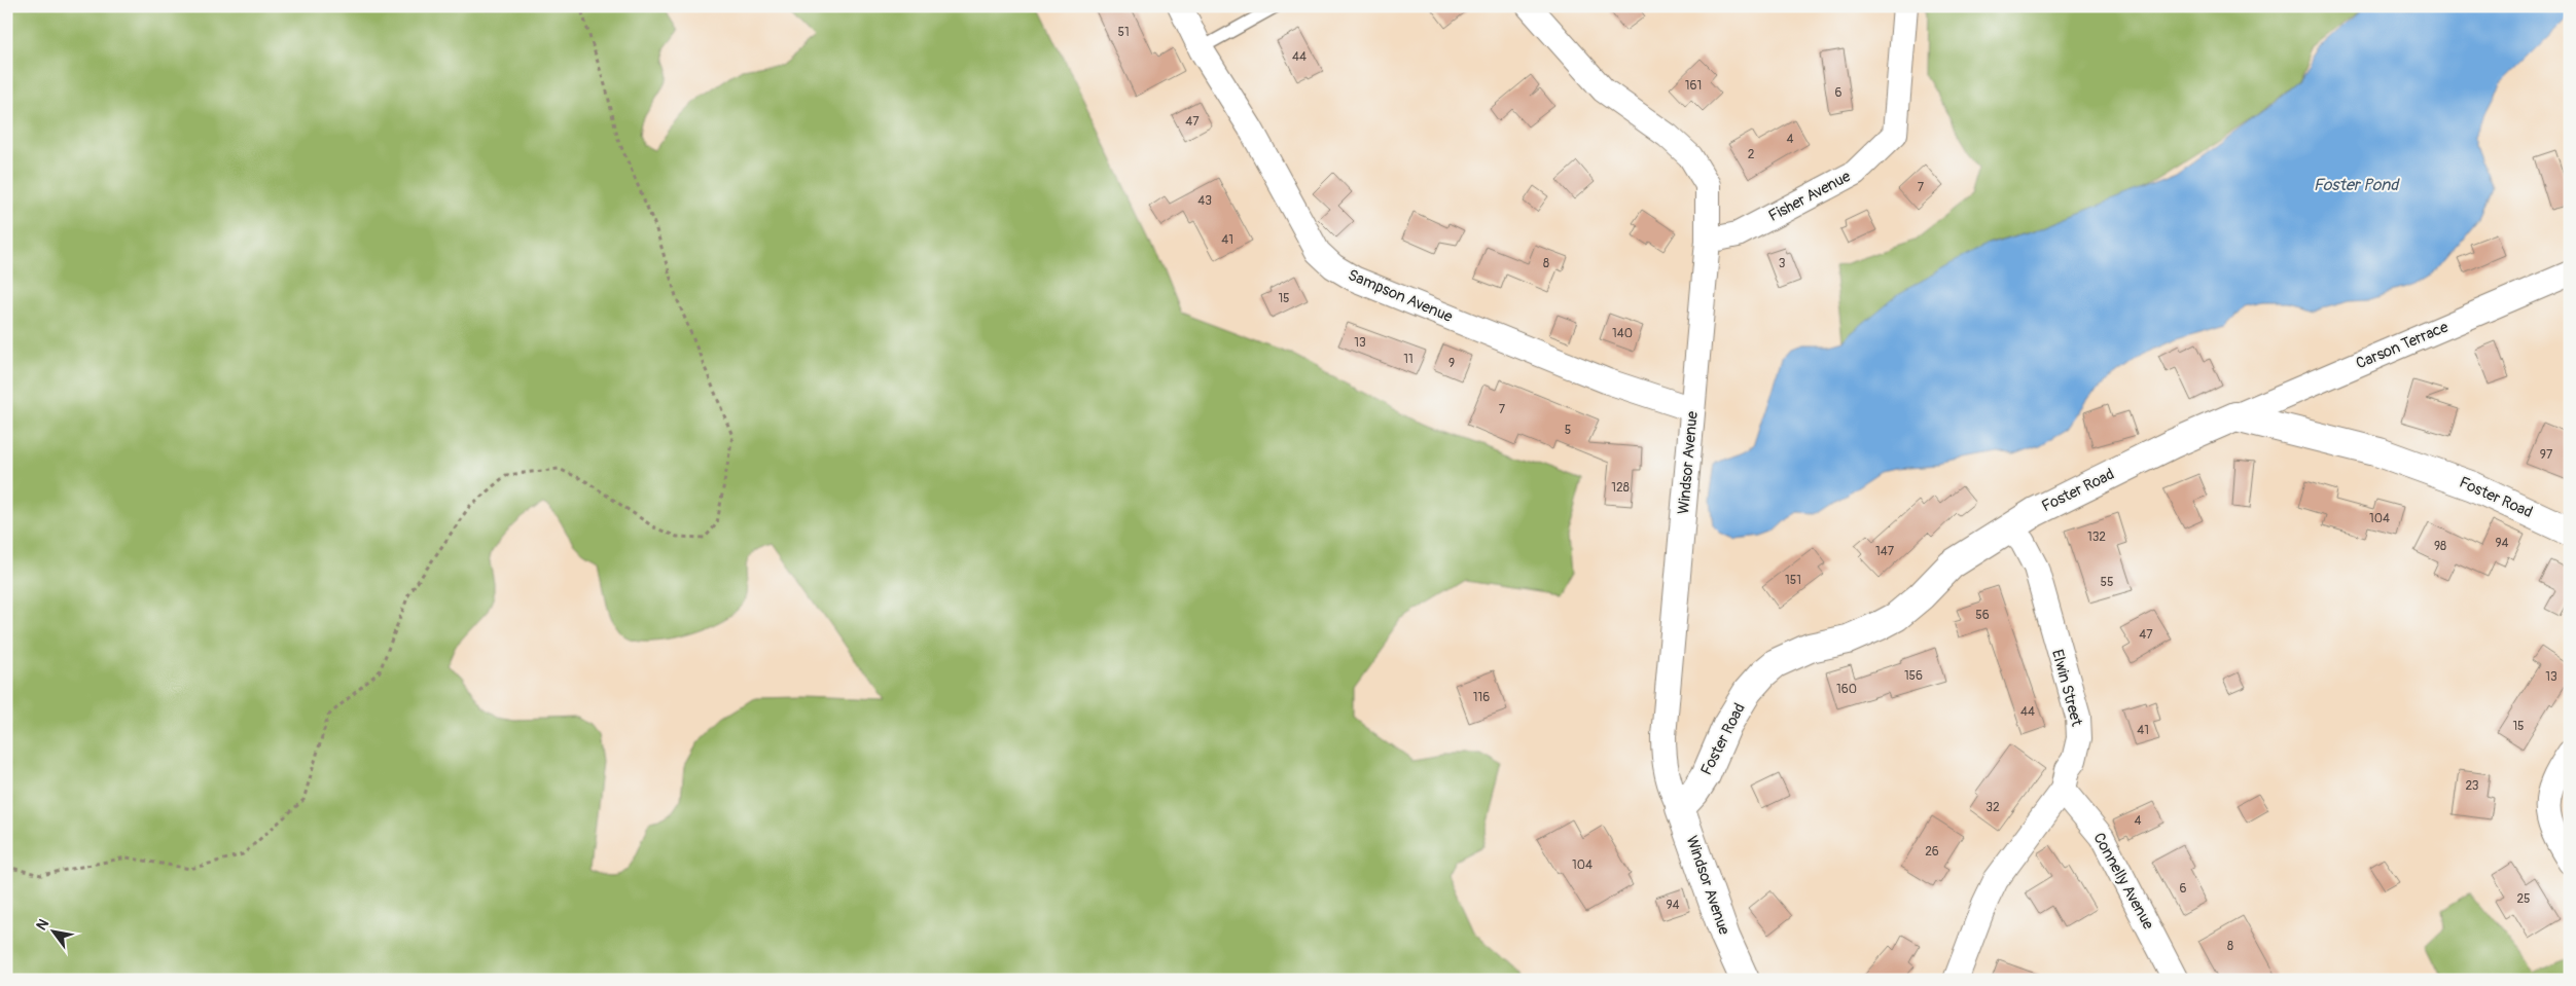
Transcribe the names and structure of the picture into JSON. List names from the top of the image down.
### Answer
{
  "streets": {
    "street": [
      "Fisher Avenue",
      "Sampson Avenue",
      "Carson Terrace",
      "Windsor Avenue",
      "Foster Road",
      "Elwin Street",
      "Connelly Avenue"
    ]
  },
  "crossings": [
    ["Fisher Avenue", "Windsor Avenue"],
    ["Sampson Avenue", "Windsor Avenue"],
    ["Carson Terrace", "Foster Road"],
    ["Windsor Avenue", "Foster Road"],
    ["Foster Road", "Elwin Street"],
    ["Elwin Street", "Connelly Avenue"]
  ],
  "water": ["Foster Pond"],
  "house_numbers": [
    "51",
    "44",
    "161",
    "6",
    "47",
    "4",
    "2",
    "7",
    "43",
    "41",
    "8",
    "3",
    "15",
    "140",
    "13",
    "11",
    "9",
    "7",
    "5",
    "97",
    "128",
    "104",
    "132",
    "94",
    "98",
    "147",
    "151",
    "55",
    "56",
    "47",
    "156",
    "13",
    "160",
    "116",
    "44",
    "15",
    "41",
    "23",
    "32",
    "4",
    "26",
    "104",
    "6",
    "25",
    "94",
    "8"
  ],
  "north": "top left"
}
